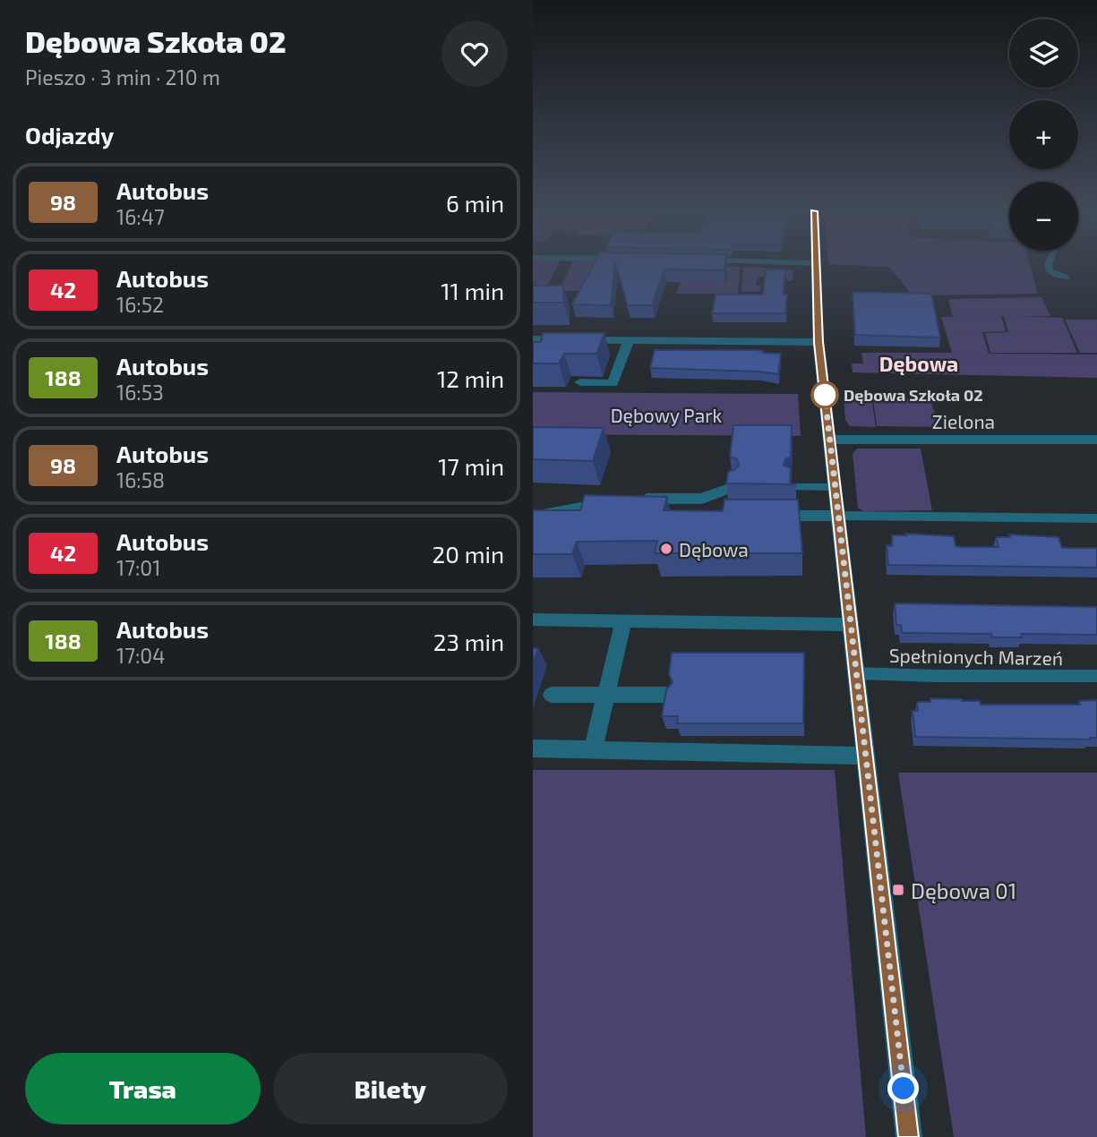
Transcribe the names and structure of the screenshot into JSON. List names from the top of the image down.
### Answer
{
  "streets": {
    "street": ["Zielona"],
    "lane": ["Spełnionych Marzeń"]
  },
  "districts": ["Dębowa"],
  "parks": ["Dębowy Park"],
  "places": {
    "other": ["Dębowa Szkoła 02", "Dębowa"],
    "transit": ["Dębowa 01"]
  },
  "lines": ["bus line 98"],
  "page": {
    "heading": [
      ["Dębowa Szkoła 02", "Pieszo · 3 min · 210 m"],
      "Odjazdy"
    ],
    "map_buttons": ["+", "−"],
    "list": [
      {
        "mark": "98",
        "name": "Autobus",
        "note": "16:47",
        "value": "6 min"
      },
      {
        "mark": "42",
        "name": "Autobus",
        "note": "16:52",
        "value": "11 min"
      },
      {
        "mark": "188",
        "name": "Autobus",
        "note": "16:53",
        "value": "12 min"
      },
      {
        "mark": "98",
        "name": "Autobus",
        "note": "16:58",
        "value": "17 min"
      },
      {
        "mark": "42",
        "name": "Autobus",
        "note": "17:01",
        "value": "20 min"
      },
      {
        "mark": "188",
        "name": "Autobus",
        "note": "17:04",
        "value": "23 min"
      }
    ],
    "buttons": ["Trasa", "Bilety"]
  }
}
